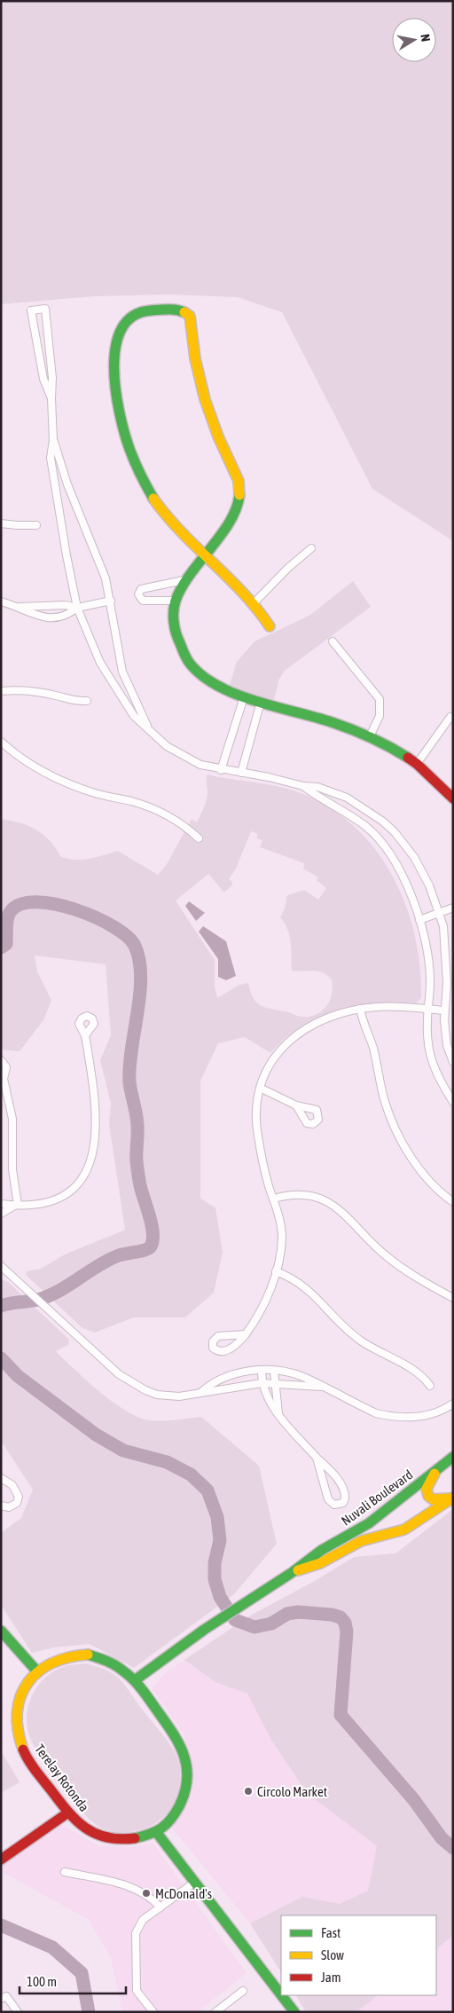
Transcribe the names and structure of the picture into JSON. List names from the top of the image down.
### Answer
{
  "streets": {
    "main road": ["Nuvali Boulevard", "Terelay Rotonda"]
  },
  "crossings": [
    ["Nuvali Boulevard", "Terelay Rotonda"]
  ],
  "places": ["Circolo Market", "McDonald's"],
  "legend": ["Fast", "Slow", "Jam"],
  "scale_bar": "100 m",
  "north": "right"
}
